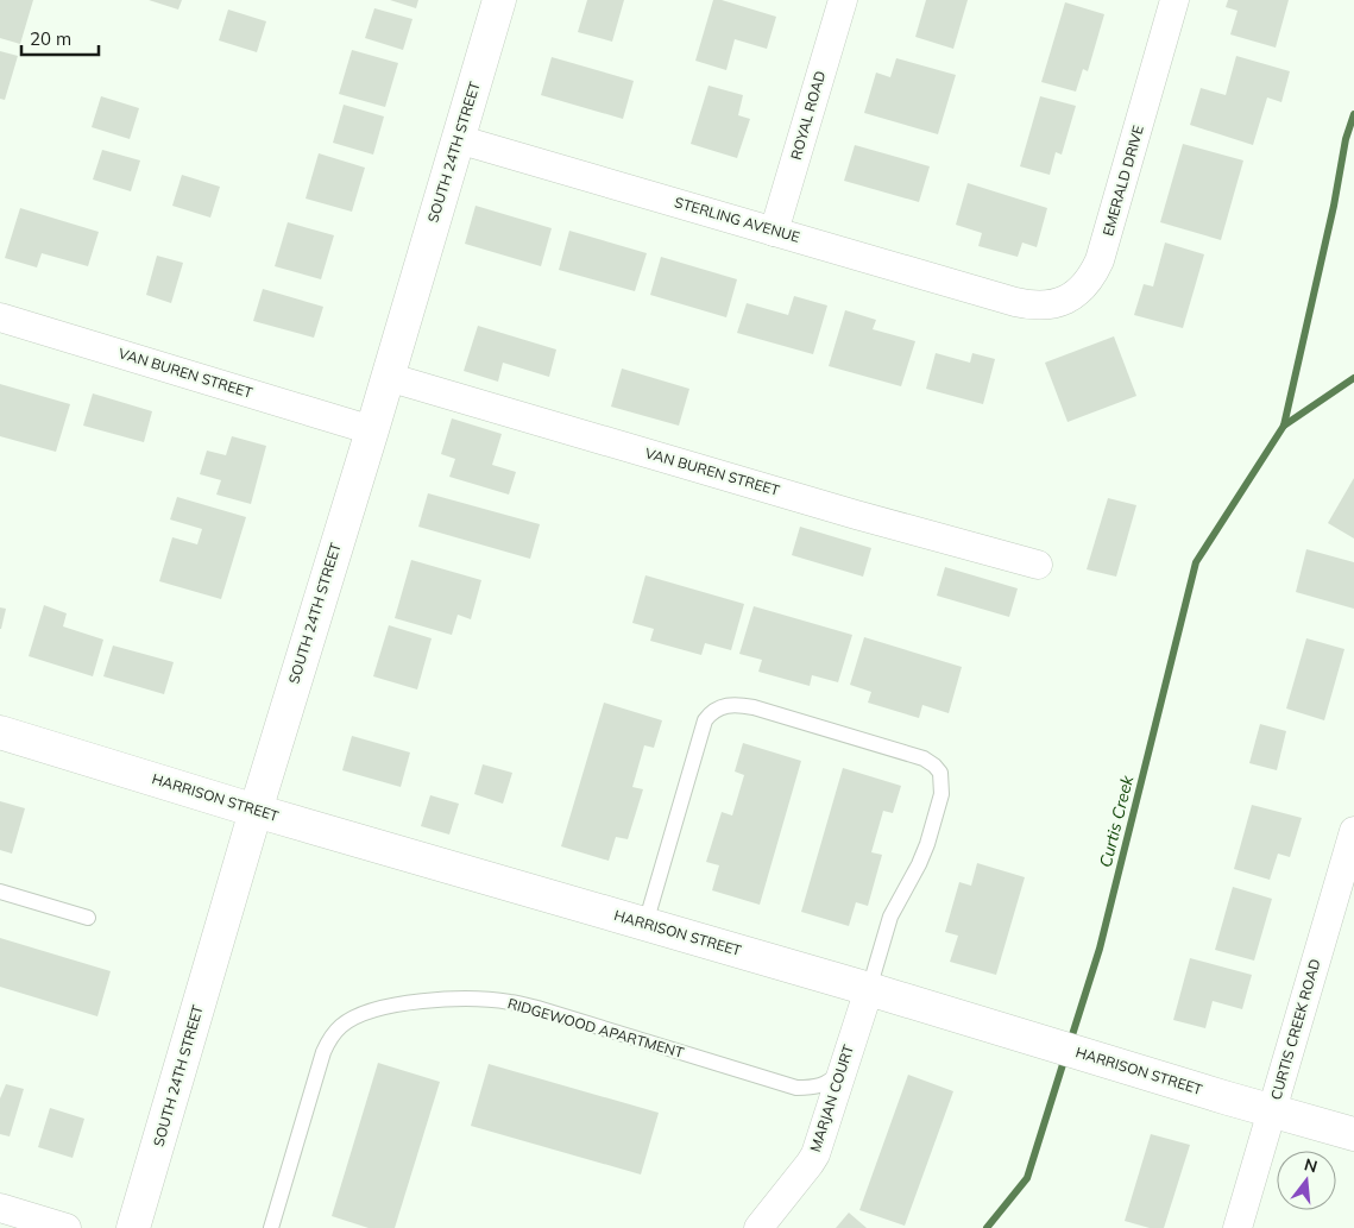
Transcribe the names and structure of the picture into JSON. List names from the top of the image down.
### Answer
{
  "streets": {
    "street": [
      "ROYAL ROAD",
      "SOUTH 24TH STREET",
      "EMERALD DRIVE",
      "STERLING AVENUE",
      "VAN BUREN STREET",
      "HARRISON STREET",
      "CURTIS CREEK ROAD",
      "MARJAN COURT"
    ],
    "lane": ["RIDGEWOOD APARTMENT"]
  },
  "crossings": [
    ["ROYAL ROAD", "STERLING AVENUE"],
    ["SOUTH 24TH STREET", "STERLING AVENUE"],
    ["SOUTH 24TH STREET", "VAN BUREN STREET"],
    ["SOUTH 24TH STREET", "HARRISON STREET"],
    ["EMERALD DRIVE", "STERLING AVENUE"],
    ["HARRISON STREET", "CURTIS CREEK ROAD"],
    ["HARRISON STREET", "MARJAN COURT"],
    ["RIDGEWOOD APARTMENT", "MARJAN COURT"]
  ],
  "water": ["Curtis Creek"],
  "scale_bar": "20 m",
  "north": "top"
}
